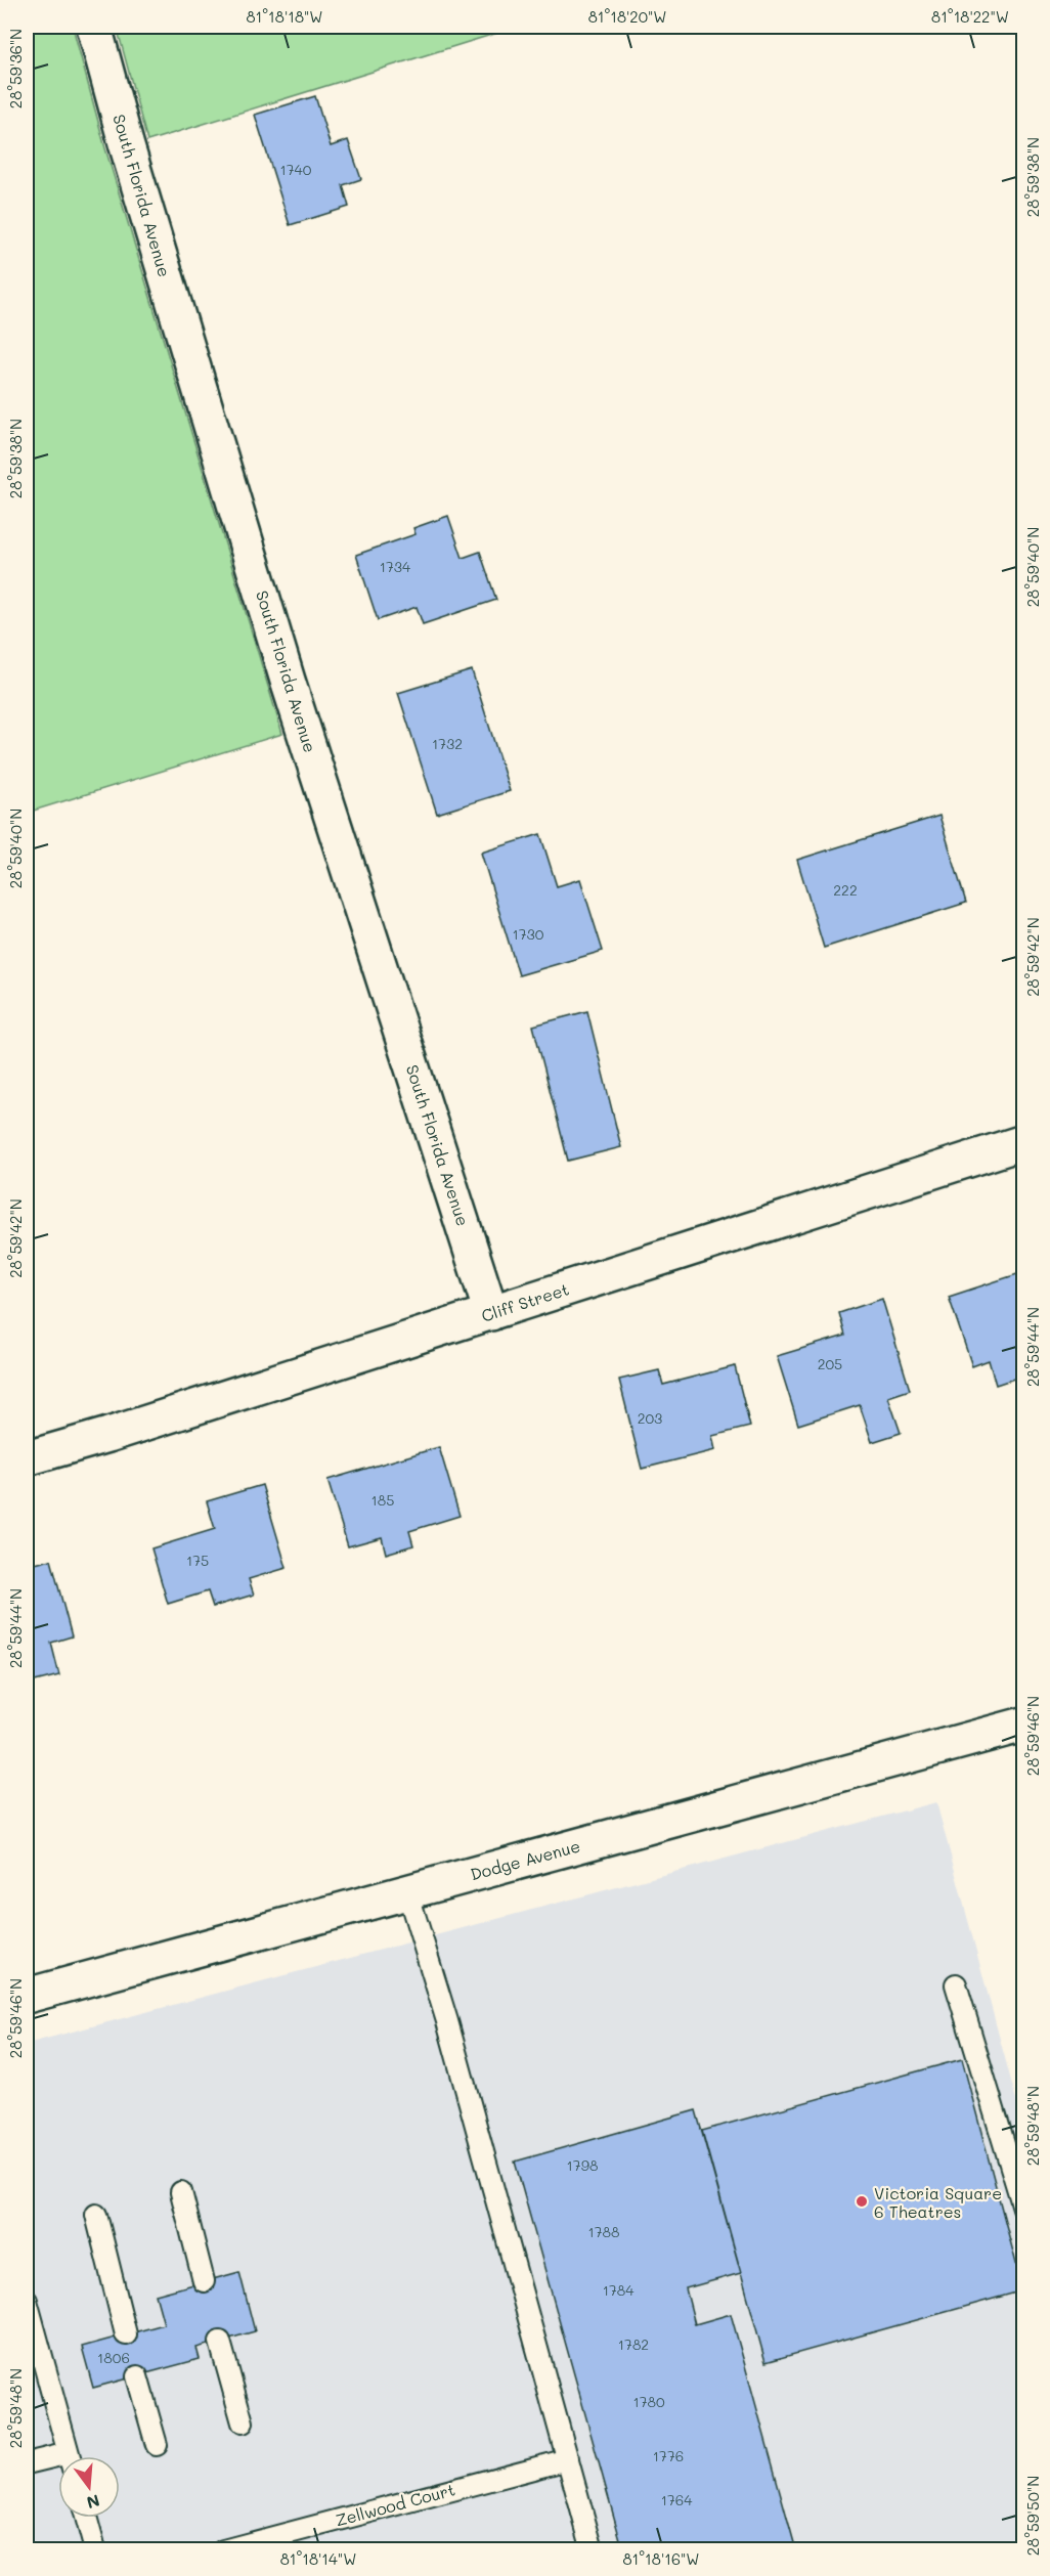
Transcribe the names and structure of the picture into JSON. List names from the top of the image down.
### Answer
{
  "streets": {
    "street": ["South Florida Avenue", "Cliff Street", "Dodge Avenue"],
    "lane": ["Zellwood Court"]
  },
  "crossings": [
    ["South Florida Avenue", "Cliff Street"]
  ],
  "places": ["Victoria Square 6 Theatres"],
  "house_numbers": [
    "1740",
    "1734",
    "1732",
    "222",
    "1730",
    "205",
    "203",
    "185",
    "175",
    "1798",
    "1788",
    "1784",
    "1782",
    "1806",
    "1780",
    "1776",
    "1764"
  ],
  "north": "bottom",
  "coordinates": [
    "81°18'18\"W",
    "81°18'20\"W",
    "81°18'22\"W",
    "28°59'36\"N",
    "28°59'38\"N",
    "28°59'40\"N",
    "28°59'42\"N",
    "28°59'44\"N",
    "28°59'46\"N",
    "28°59'48\"N",
    "28°59'50\"N",
    "81°18'14\"W",
    "81°18'16\"W"
  ]
}
